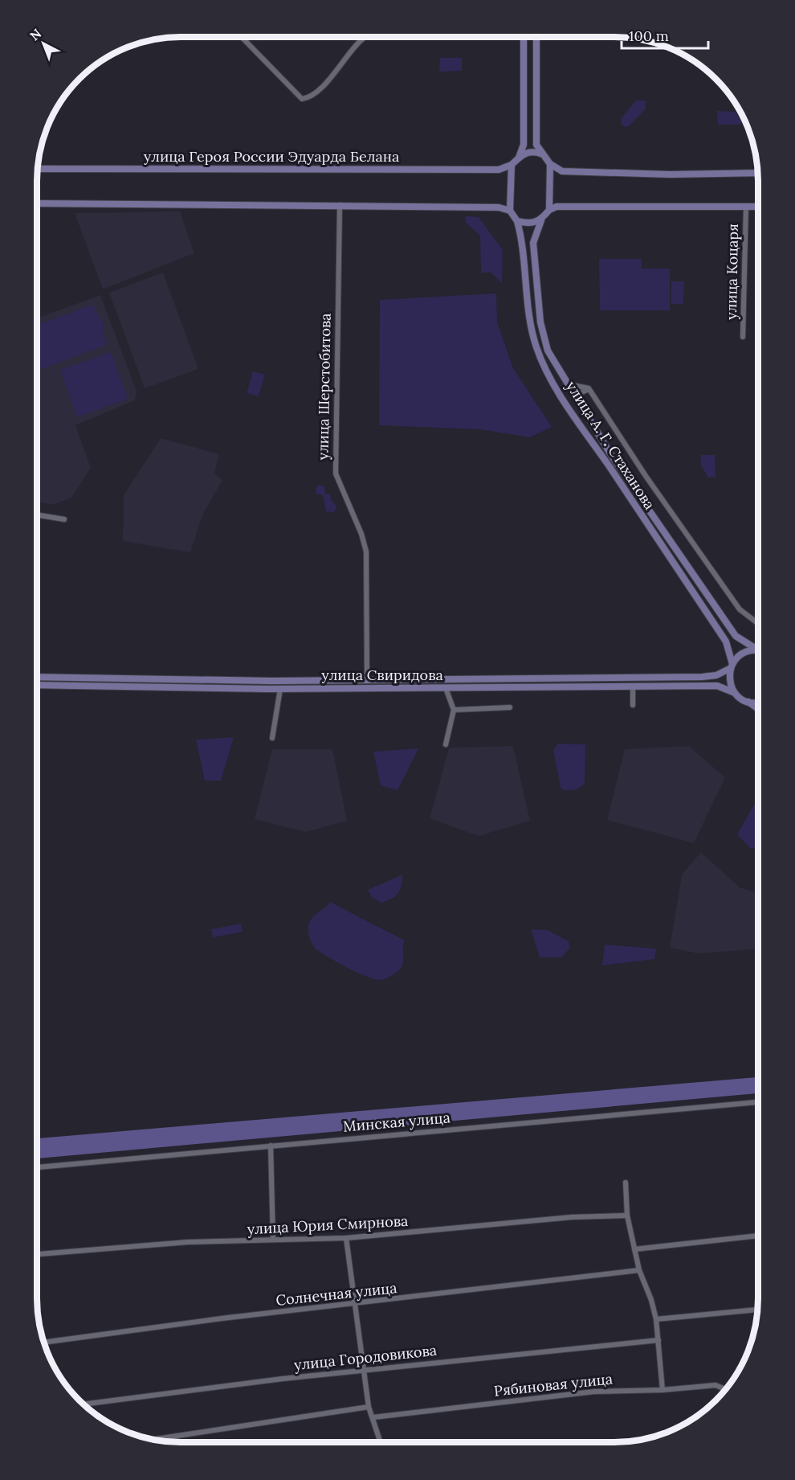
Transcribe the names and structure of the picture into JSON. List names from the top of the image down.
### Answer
{
  "streets": {
    "street": [
      "улица Героя России Эдуарда Белана",
      "улица Коцаря",
      "улица Шерстобитова",
      "улица А. Г. Стаханова",
      "улица Свиридова",
      "Минская улица",
      "улица Юрия Смирнова",
      "Солнечная улица",
      "улица Городовикова",
      "Рябиновая улица"
    ]
  },
  "crossings": [
    ["улица Шерстобитова", "улица Свиридова"],
    ["улица А. Г. Стаханова", "улица Свиридова"]
  ],
  "scale_bar": "100 m",
  "north": "top left"
}
